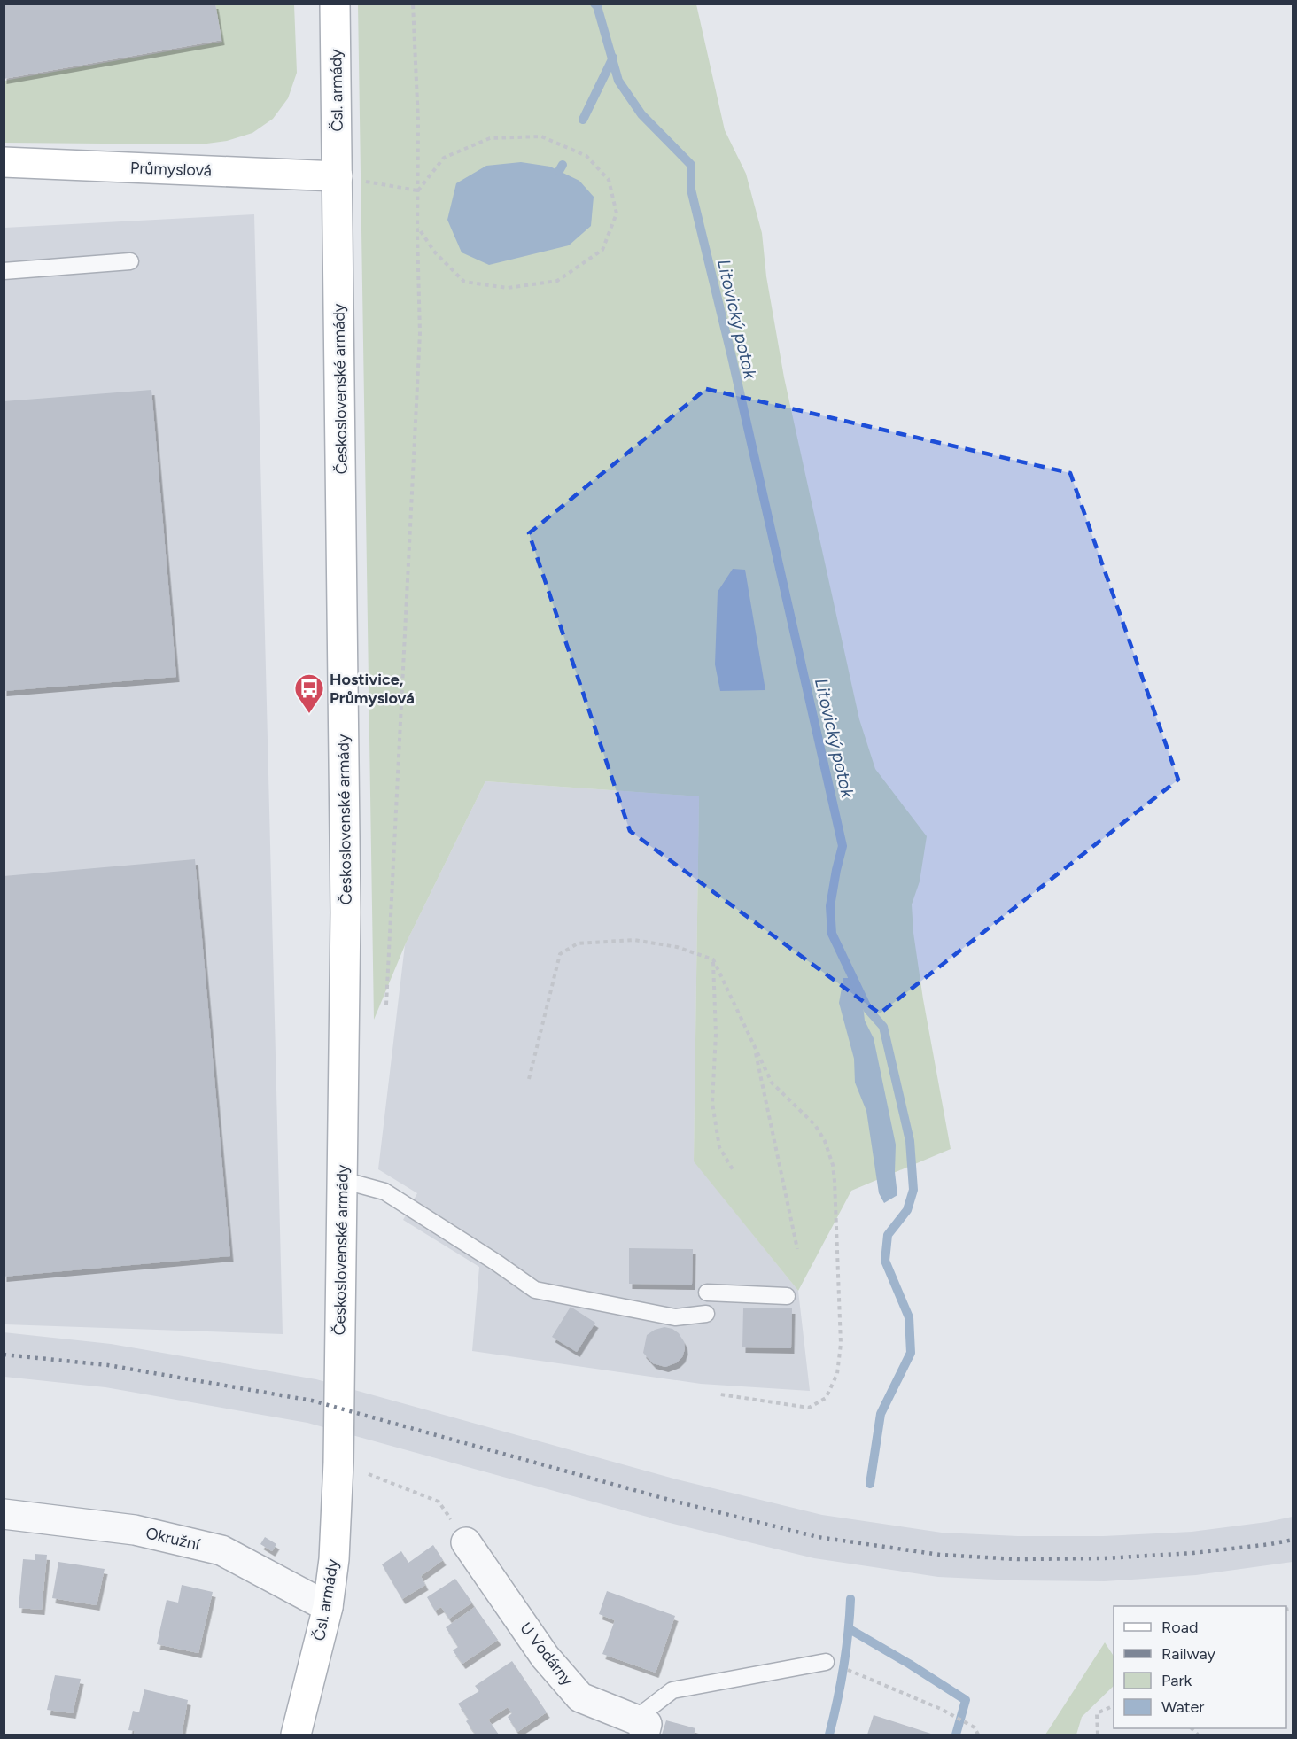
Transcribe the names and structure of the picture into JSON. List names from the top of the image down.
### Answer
{
  "streets": {
    "main road": ["Čsl. armády", "Průmyslová", "Československé armády"],
    "street": ["Okružní", "U Vodárny"]
  },
  "crossings": [
    ["Čsl. armády", "Průmyslová"],
    ["Čsl. armády", "Československé armády"],
    ["Čsl. armády", "Okružní"],
    ["Průmyslová", "Československé armády"]
  ],
  "water": ["Litovický potok"],
  "places": {
    "bus stop": ["Hostivice, Průmyslová"]
  },
  "legend": [
    "Road",
    "Railway",
    "Park",
    "Water"
  ]
}
